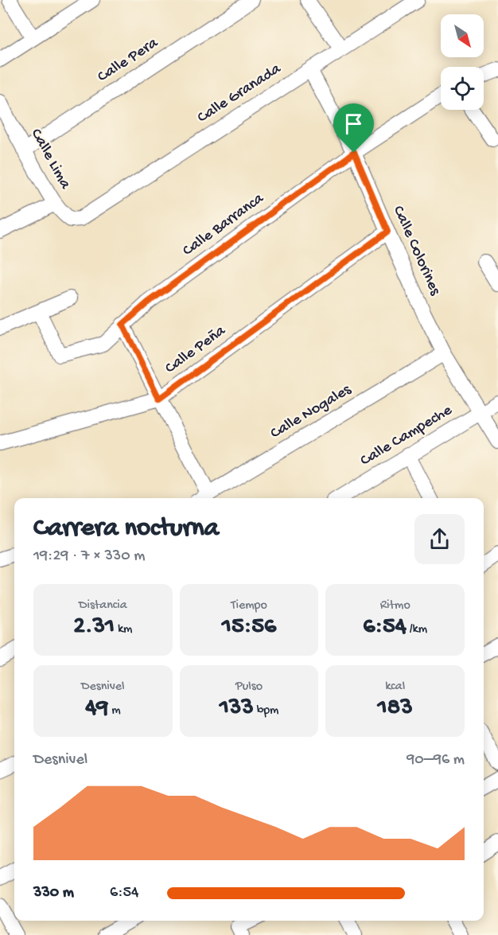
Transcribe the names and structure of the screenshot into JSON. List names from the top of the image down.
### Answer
{
  "streets": {
    "street": [
      "Calle Pera",
      "Calle Granada",
      "Calle Lima",
      "Calle Barranca",
      "Calle Colorines",
      "Calle Peña",
      "Calle Nogales",
      "Calle Campeche"
    ]
  },
  "crossings": [
    ["Calle Pera", "Calle Lima"],
    ["Calle Granada", "Calle Lima"],
    ["Calle Granada", "Calle Colorines"],
    ["Calle Barranca", "Calle Colorines"],
    ["Calle Colorines", "Calle Peña"],
    ["Calle Colorines", "Calle Nogales"],
    ["Calle Colorines", "Calle Campeche"]
  ],
  "north": "bottom right",
  "page": {
    "heading": ["Carrera nocturna", "19:29 · 7 × 330 m"],
    "stats": [
      ["Distancia", "2.31 km"],
      ["Tiempo", "15:56"],
      ["Ritmo", "6:54 /km"],
      ["Desnivel", "49 m"],
      ["Pulso", "133 bpm"],
      ["kcal", "183"]
    ],
    "chart": ["Desnivel", "90–96 m"],
    "list": [
      {
        "name": "330 m",
        "note": "6:54"
      }
    ]
  }
}
